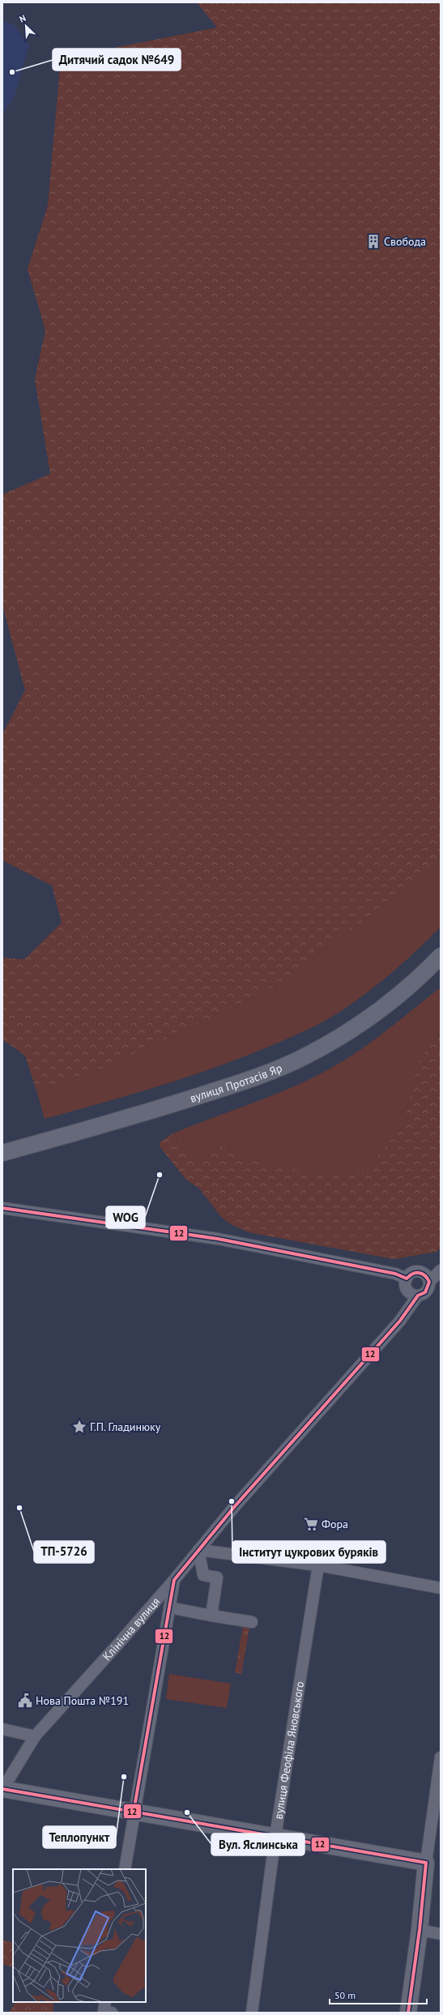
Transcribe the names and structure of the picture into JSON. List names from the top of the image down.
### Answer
{
  "streets": {
    "street": ["вулиця Протасів Яр", "Клінічна вулиця", "вулиця Феофіла Яновського"]
  },
  "places": {
    "other": [
      "Дитячий садок №649",
      "WOG",
      "Інститут цукрових буряків",
      "ТП-5726",
      "Теплопункт",
      "Вул. Яслинська"
    ],
    "building": ["Свобода"],
    "place": ["Г.П. Гладинюку"],
    "supermarket": ["Фора"],
    "public building": ["Нова Пошта №191"]
  },
  "lines": ["transit line 12"],
  "scale_bar": "50 m",
  "north": "top left"
}
